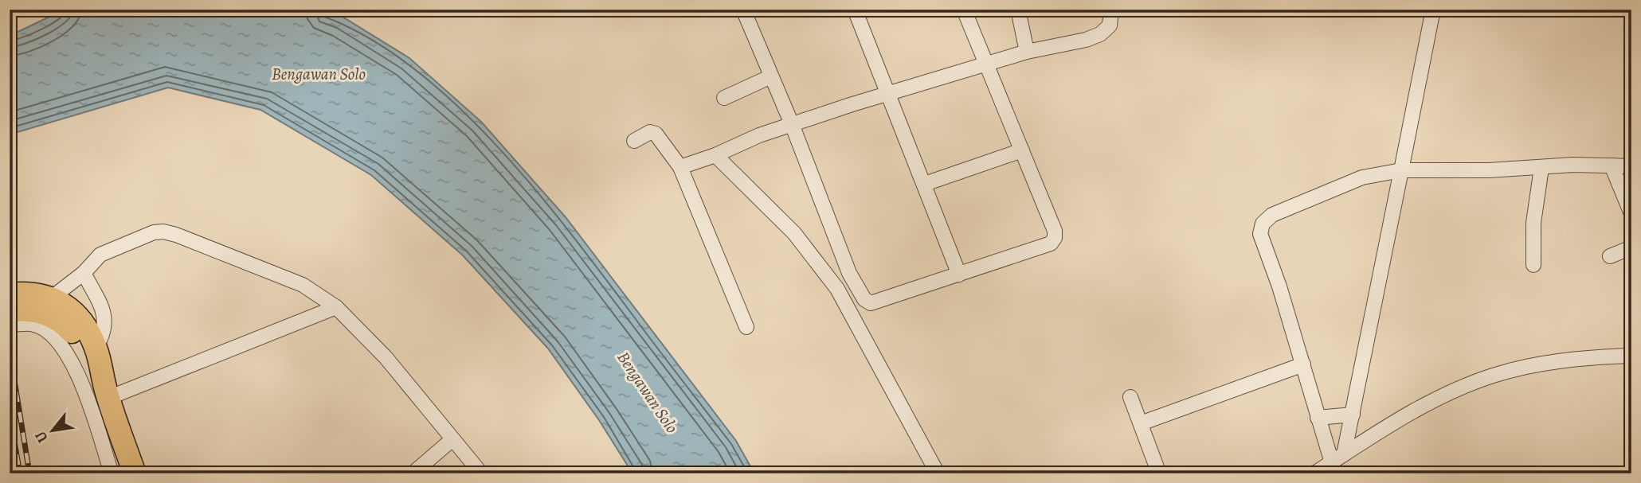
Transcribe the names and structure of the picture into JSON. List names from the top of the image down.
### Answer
{
  "water": ["Bengawan Solo"],
  "north": "bottom left"
}
